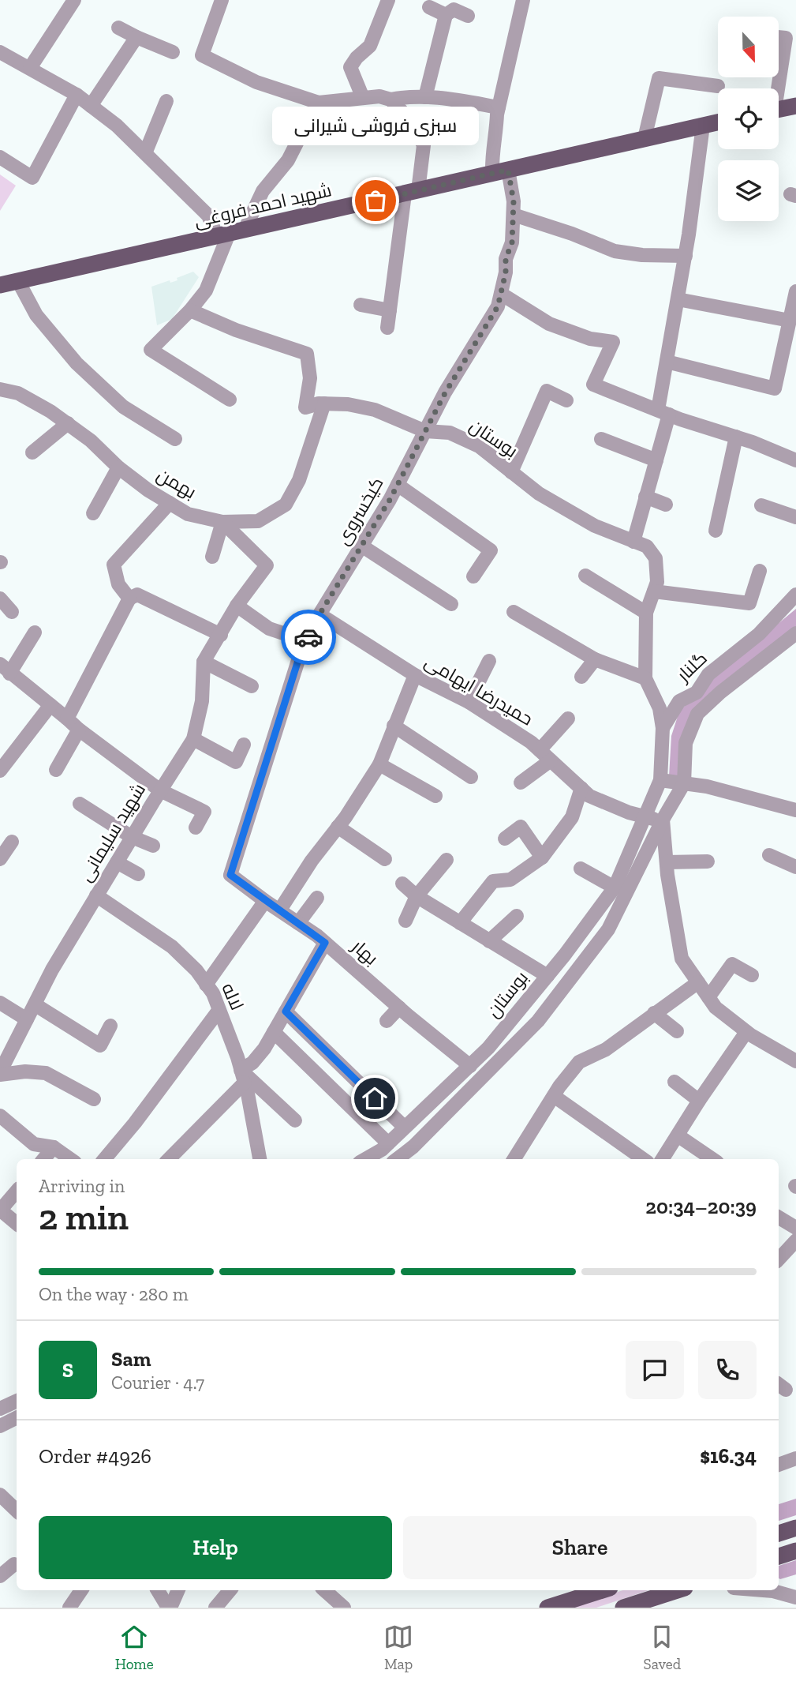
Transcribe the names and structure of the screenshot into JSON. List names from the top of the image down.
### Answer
{
  "streets": {
    "main road": ["شهید احمد فروغی"],
    "street": [
      "بوستان",
      "بهمن",
      "کیخسروی",
      "گلنار",
      "حمیدرضا ایهامی",
      "شهید سلیمانی",
      "بهار",
      "لاله"
    ]
  },
  "crossings": [
    ["شهید احمد فروغی", "کیخسروی"],
    ["بوستان", "بهمن"],
    ["بوستان", "کیخسروی"],
    ["بوستان", "حمیدرضا ایهامی"],
    ["بوستان", "بهار"],
    ["کیخسروی", "حمیدرضا ایهامی"],
    ["کیخسروی", "بهار"],
    ["شهید سلیمانی", "لاله"]
  ],
  "places": ["سبزی فروشی شیرانی"],
  "north": "bottom",
  "page": {
    "bubble": "سبزی فروشی شیرانی",
    "heading": ["2 min", "Arriving in", "20:34–20:39"],
    "panel": [
      "Sam",
      "Courier · 4.7",
      "Order #4926",
      "$16.34"
    ],
    "bar": "On the way · 280 m",
    "round": "S",
    "buttons": ["Help", "Share"],
    "tabs": ["Home", "Map", "Saved"]
  }
}
